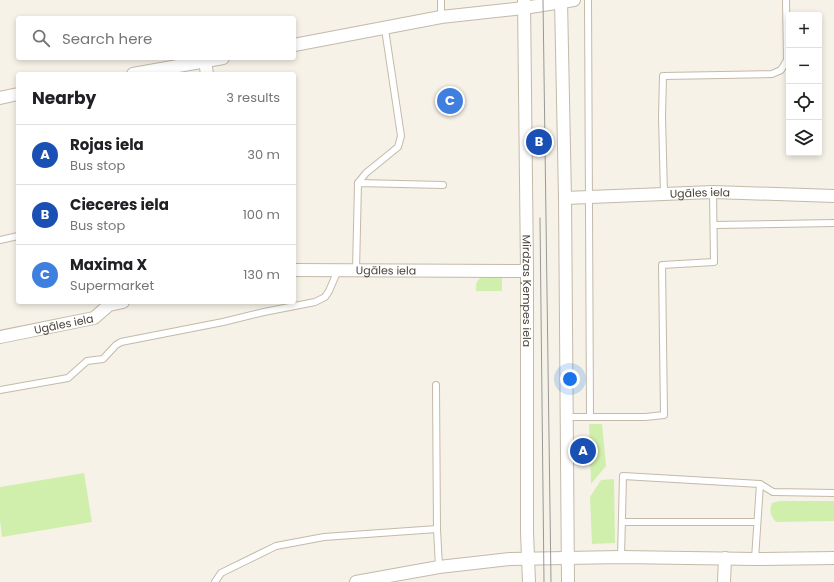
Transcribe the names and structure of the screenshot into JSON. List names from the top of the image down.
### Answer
{
  "streets": {
    "street": ["Ugāles iela", "Mirdzas Ķempes iela"]
  },
  "crossings": [
    ["Ugāles iela", "Mirdzas Ķempes iela"]
  ],
  "page": {
    "map_buttons": ["+", "−"],
    "search": "Search here",
    "heading": ["Nearby", "3 results"],
    "pins": ["C", "B", "A"],
    "list": [
      {
        "mark": "A",
        "name": "Rojas iela",
        "note": "Bus stop",
        "value": "30 m"
      },
      {
        "mark": "B",
        "name": "Cieceres iela",
        "note": "Bus stop",
        "value": "100 m"
      },
      {
        "mark": "C",
        "name": "Maxima X",
        "note": "Supermarket",
        "value": "130 m"
      }
    ]
  }
}
